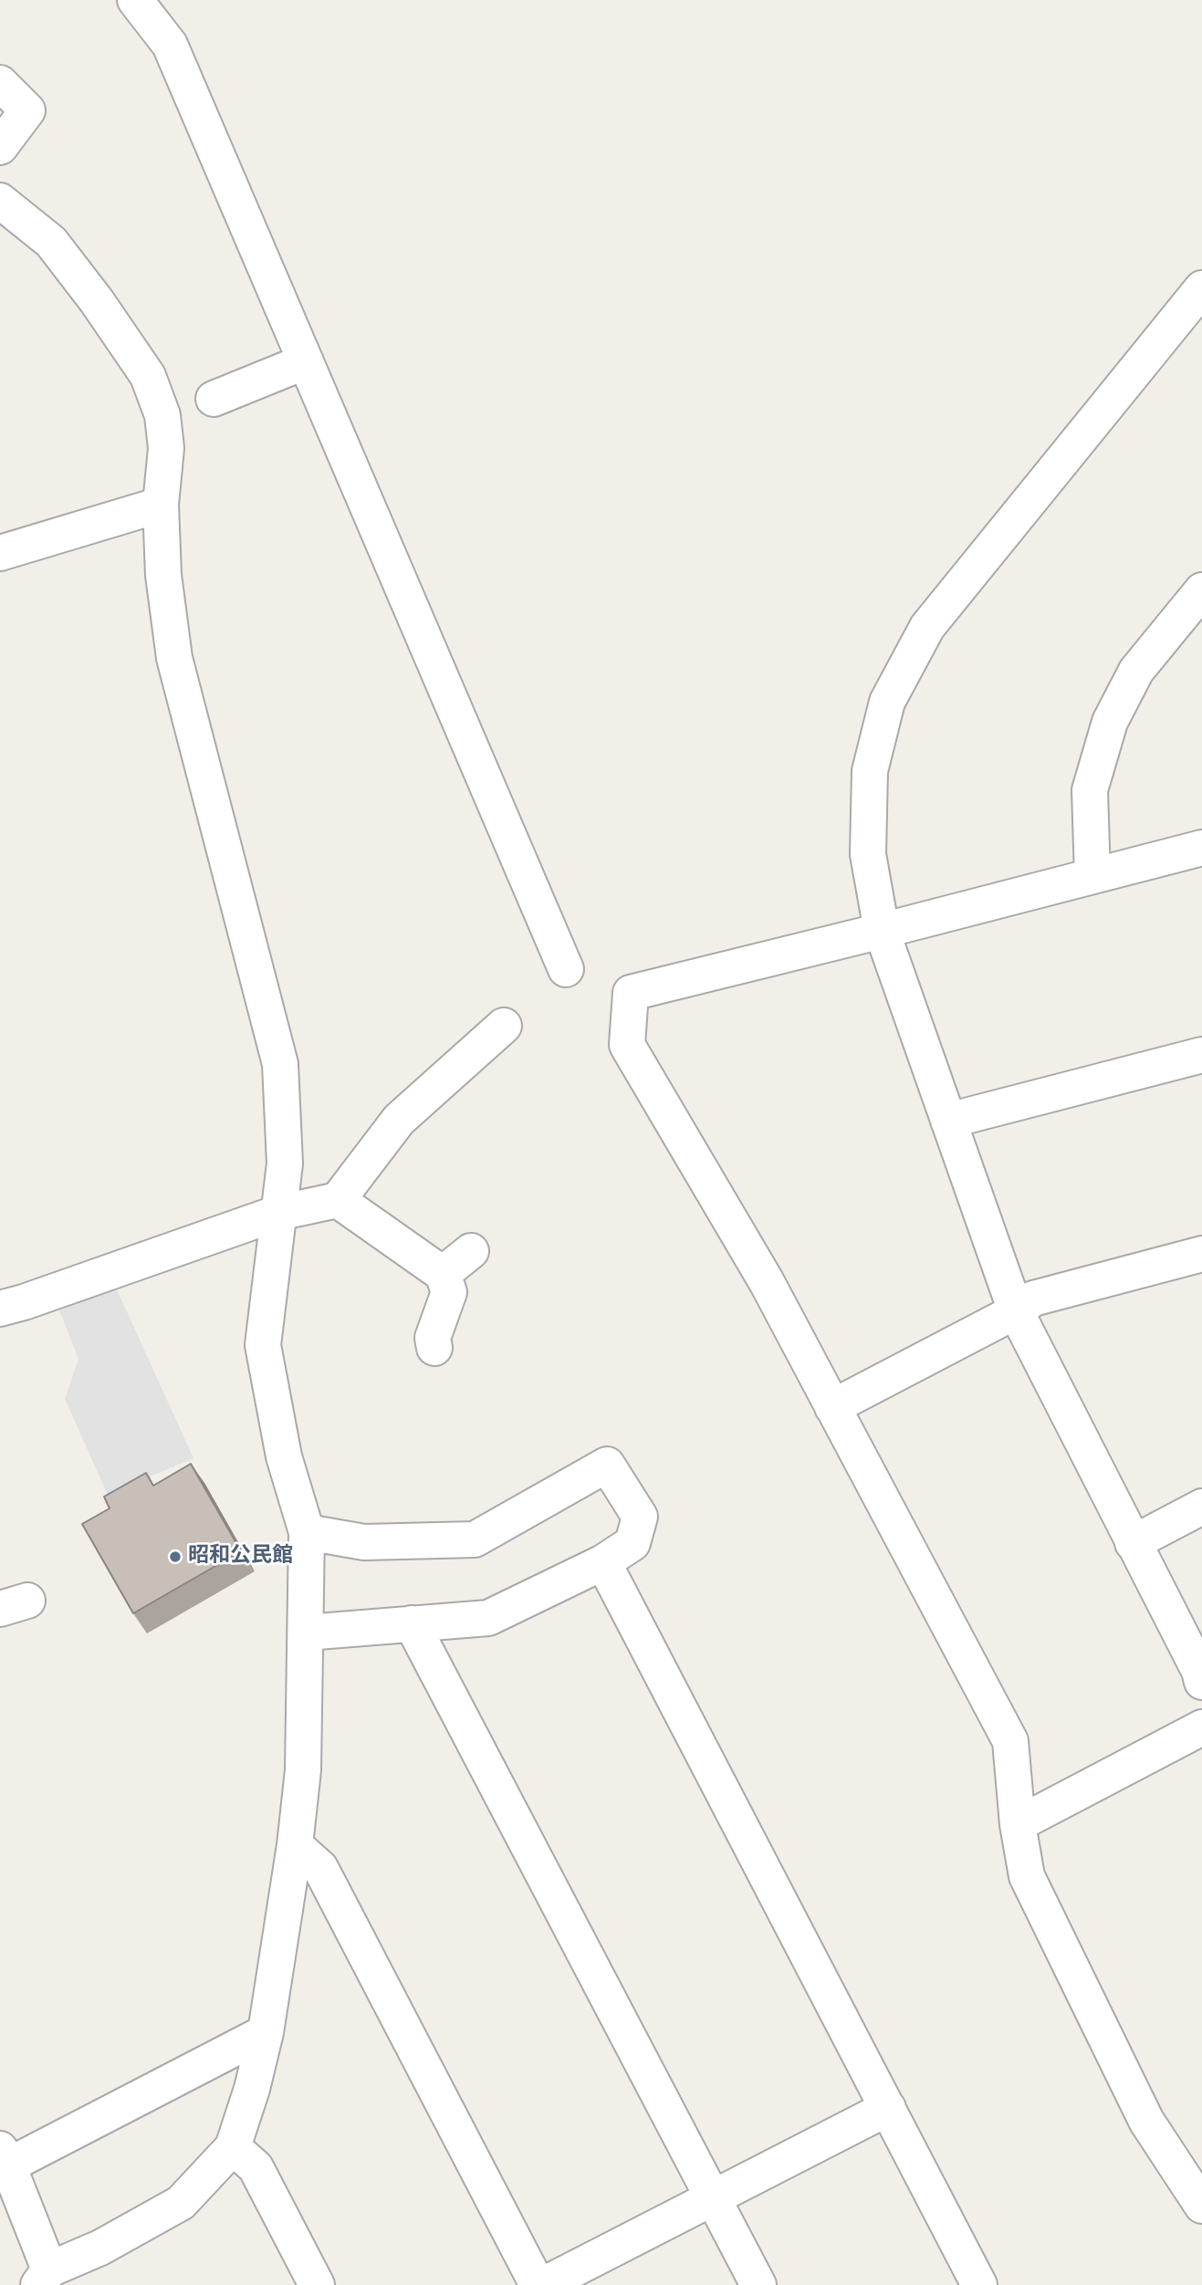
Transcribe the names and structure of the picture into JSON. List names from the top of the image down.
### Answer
{
  "places": ["昭和公民館"]
}
